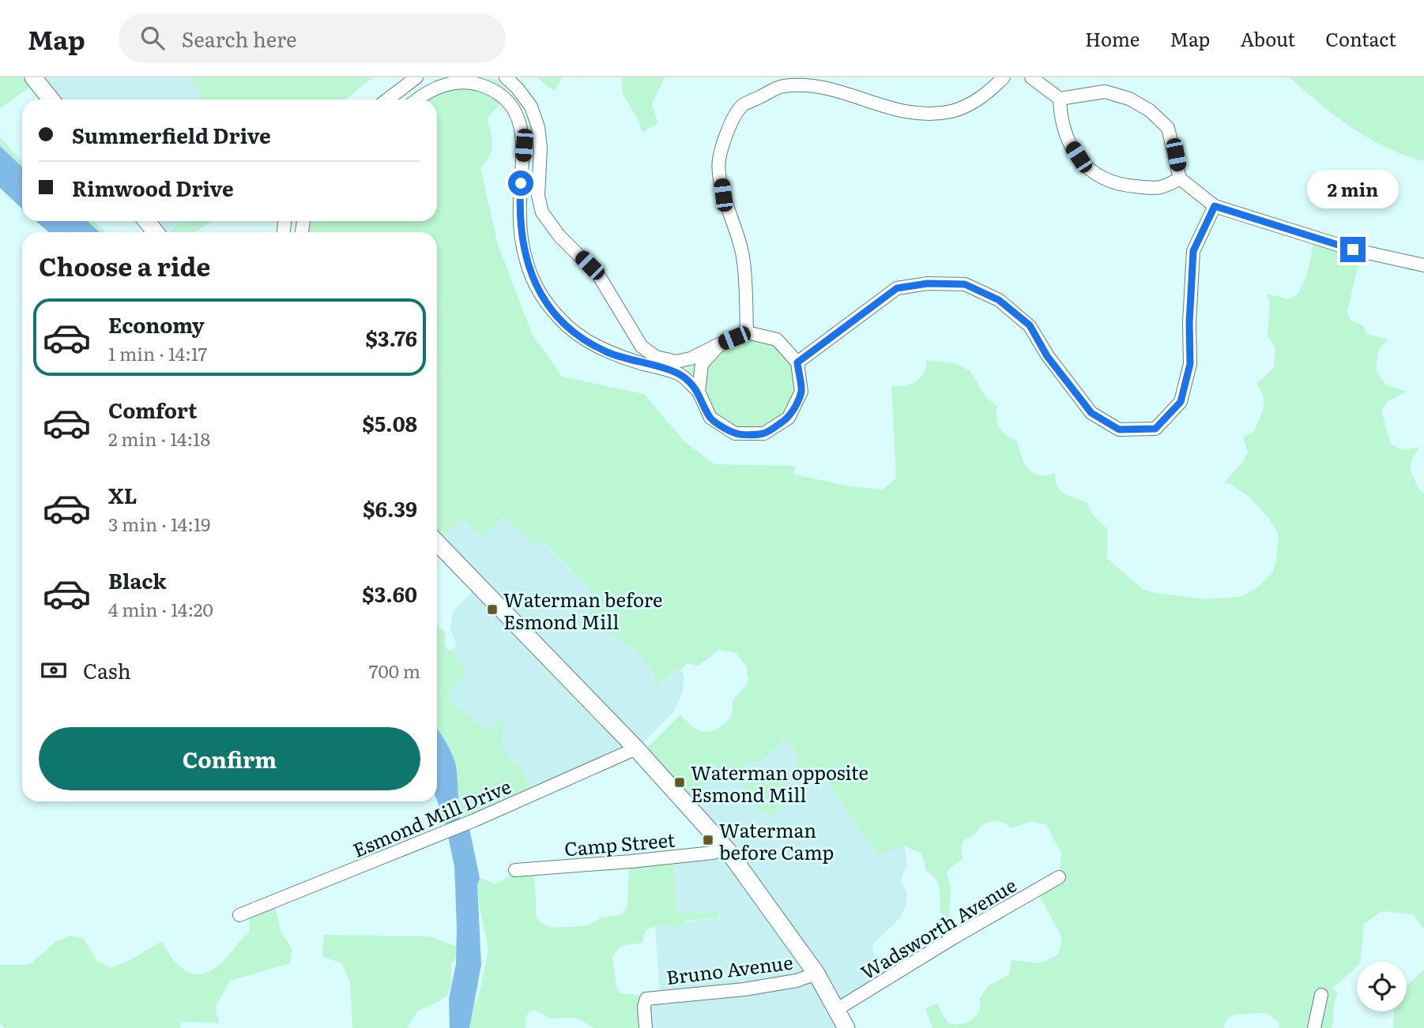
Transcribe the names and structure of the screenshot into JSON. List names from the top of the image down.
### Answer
{
  "streets": {
    "street": [
      "Esmond Mill Drive",
      "Camp Street",
      "Wadsworth Avenue",
      "Bruno Avenue"
    ]
  },
  "places": {
    "transit": ["Waterman before Esmond Mill", "Waterman opposite Esmond Mill", "Waterman before Camp"]
  },
  "page": {
    "header": "Map",
    "search": "Search here",
    "nav": [
      "Home",
      "Map",
      "About",
      "Contact"
    ],
    "banner": ["Summerfield Drive", "Rimwood Drive"],
    "bubble": "2 min",
    "heading": "Choose a ride",
    "list": [
      {
        "name": "Economy",
        "note": "1 min · 14:17",
        "value": "$3.76"
      },
      {
        "name": "Comfort",
        "note": "2 min · 14:18",
        "value": "$5.08"
      },
      {
        "name": "XL",
        "note": "3 min · 14:19",
        "value": "$6.39"
      },
      {
        "name": "Black",
        "note": "4 min · 14:20",
        "value": "$3.60"
      }
    ],
    "pay": ["Cash", "700 m"],
    "buttons": "Confirm"
  }
}
